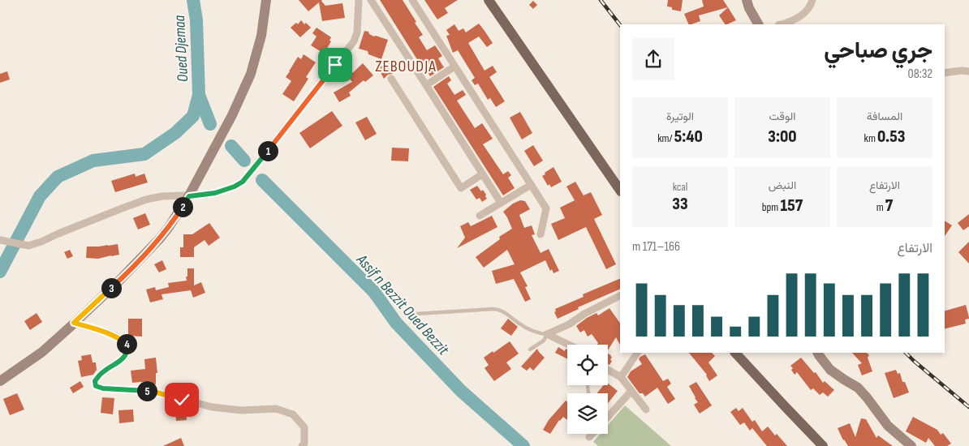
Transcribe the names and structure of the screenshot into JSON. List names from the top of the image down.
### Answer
{
  "districts": ["ZEBOUDJA"],
  "water": ["Oued Djemaa", "Assif n Bezzit Oued Bezzit"],
  "page": {
    "heading": ["جري صباحي", "08:32"],
    "stats": [
      ["المسافة", "0.53 km"],
      ["الوقت", "3:00"],
      ["الوتيرة", "5:40 /km"],
      ["الارتفاع", "7 m"],
      ["النبض", "157 bpm"],
      ["kcal", "33"]
    ],
    "pins": [
      "1",
      "2",
      "3",
      "4",
      "5"
    ],
    "chart": ["الارتفاع", "166–171 m"]
  }
}
